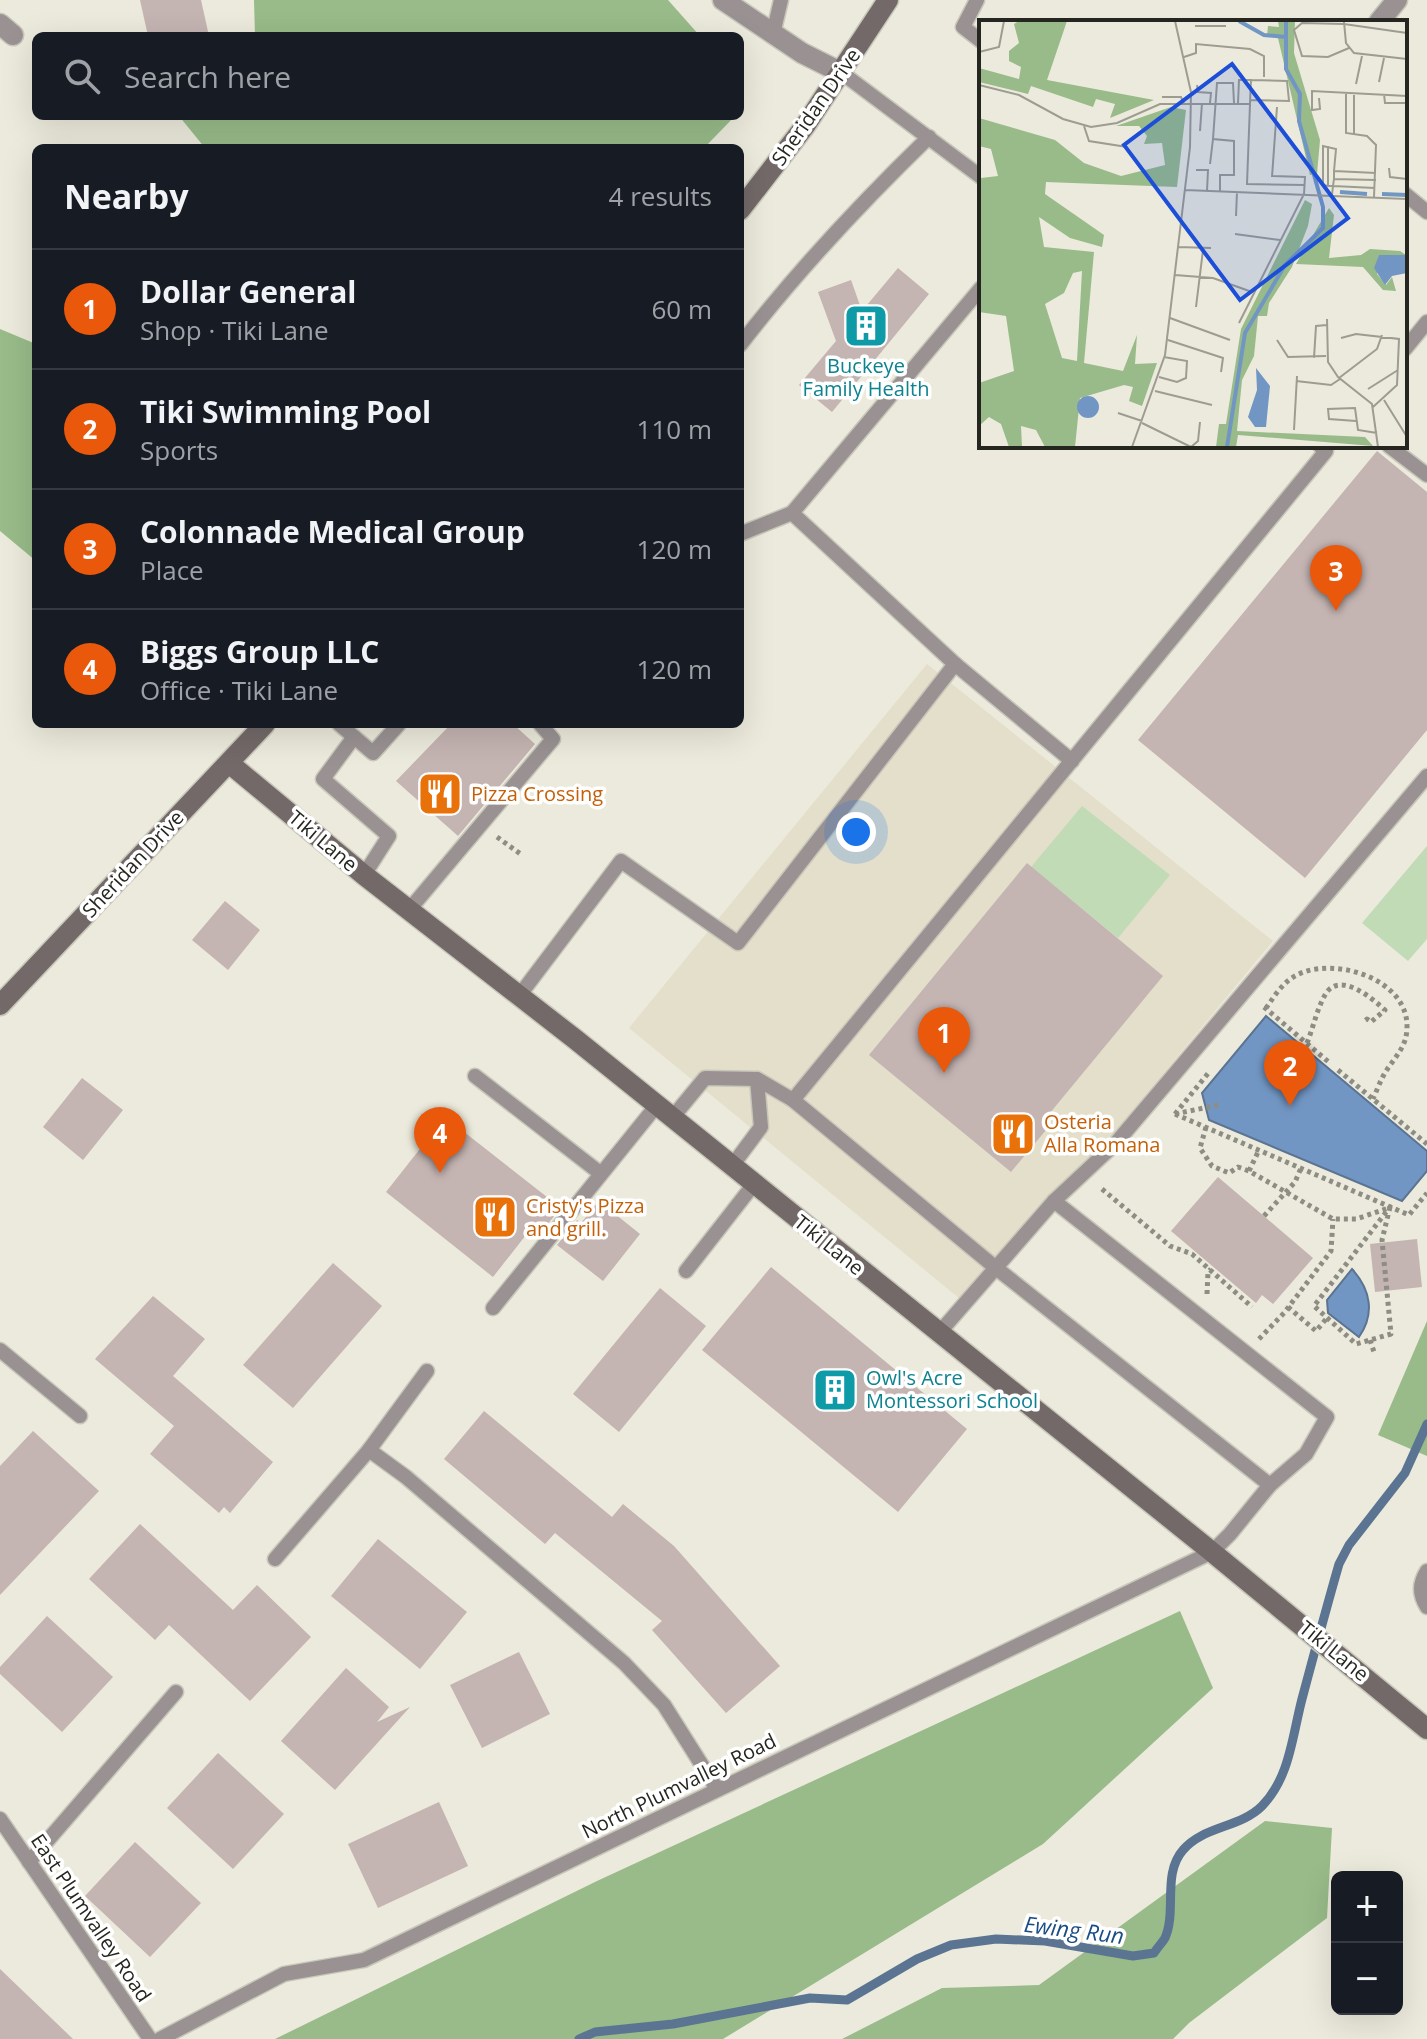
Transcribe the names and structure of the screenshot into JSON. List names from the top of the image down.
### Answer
{
  "streets": {
    "street": ["Sheridan Drive", "Tiki Lane"],
    "lane": ["North Plumvalley Road", "East Plumvalley Road"]
  },
  "crossings": [
    ["Sheridan Drive", "Tiki Lane"],
    ["Tiki Lane", "North Plumvalley Road"]
  ],
  "water": ["Ewing Run"],
  "places": {
    "building": ["Buckeye Family Health", "Owl's Acre Montessori School"],
    "restaurant": ["Pizza Crossing", "Osteria Alla Romana", "Cristy's Pizza and grill."]
  },
  "page": {
    "search": "Search here",
    "heading": ["Nearby", "4 results"],
    "list": [
      {
        "mark": "1",
        "name": "Dollar General",
        "note": "Shop · Tiki Lane",
        "value": "60 m"
      },
      {
        "mark": "2",
        "name": "Tiki Swimming Pool",
        "note": "Sports",
        "value": "110 m"
      },
      {
        "mark": "3",
        "name": "Colonnade Medical Group",
        "note": "Place",
        "value": "120 m"
      },
      {
        "mark": "4",
        "name": "Biggs Group LLC",
        "note": "Office · Tiki Lane",
        "value": "120 m"
      }
    ],
    "pins": [
      "3",
      "1",
      "2",
      "4"
    ],
    "map_buttons": ["+", "−"]
  }
}
